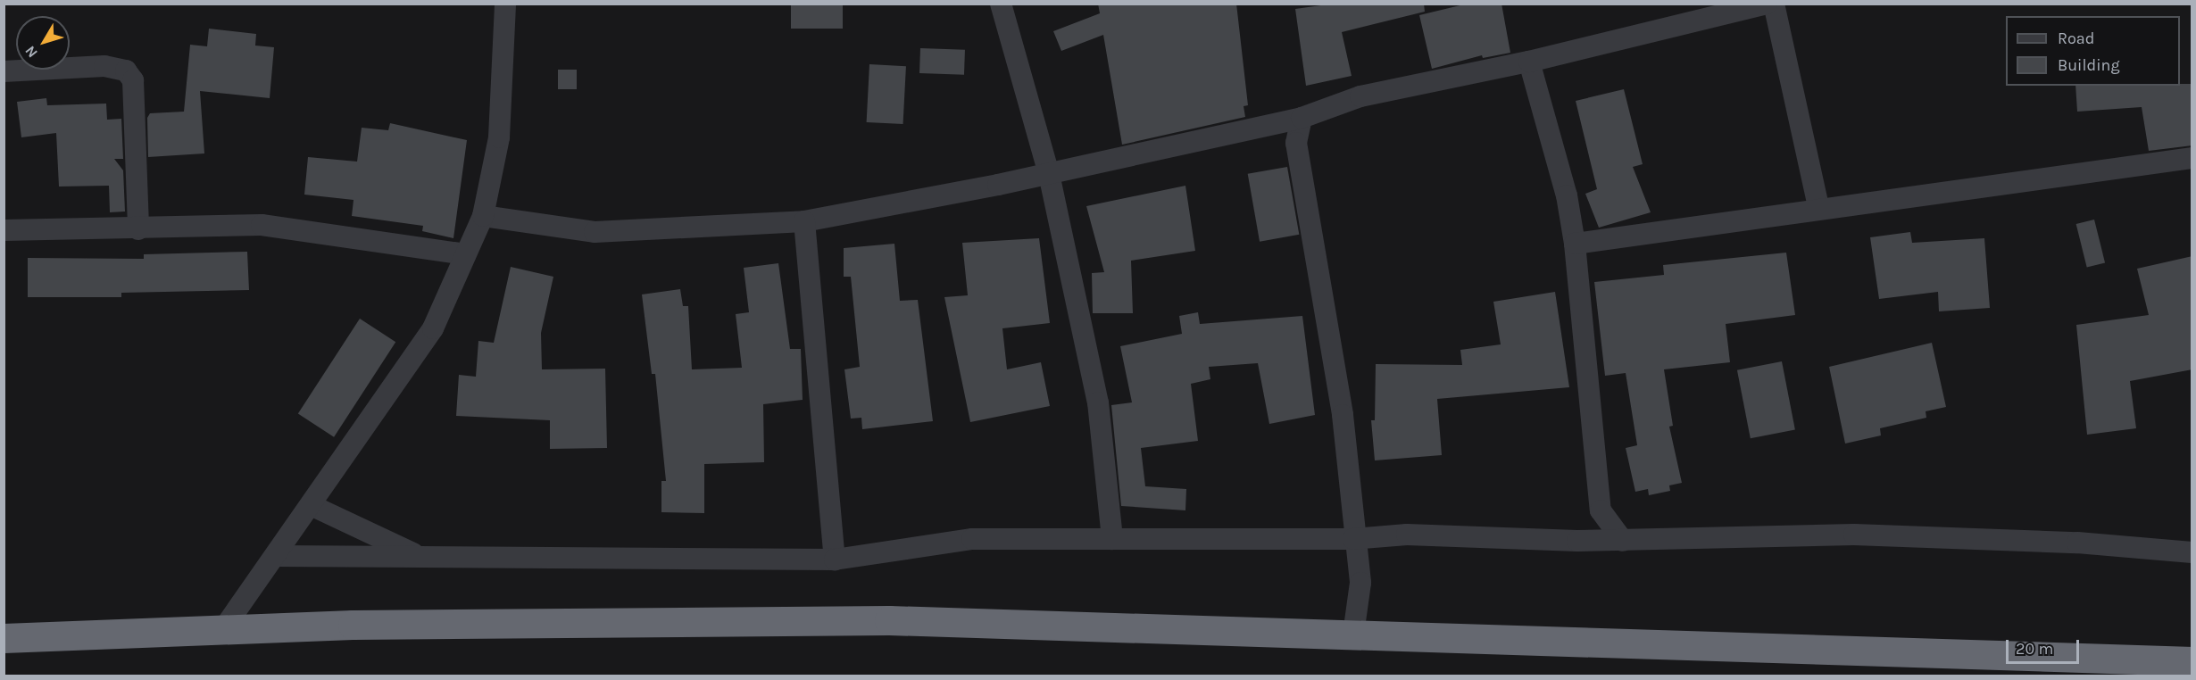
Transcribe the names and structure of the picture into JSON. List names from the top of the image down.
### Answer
{
  "legend": ["Road", "Building"],
  "scale_bar": "20 m",
  "north": "bottom left"
}
